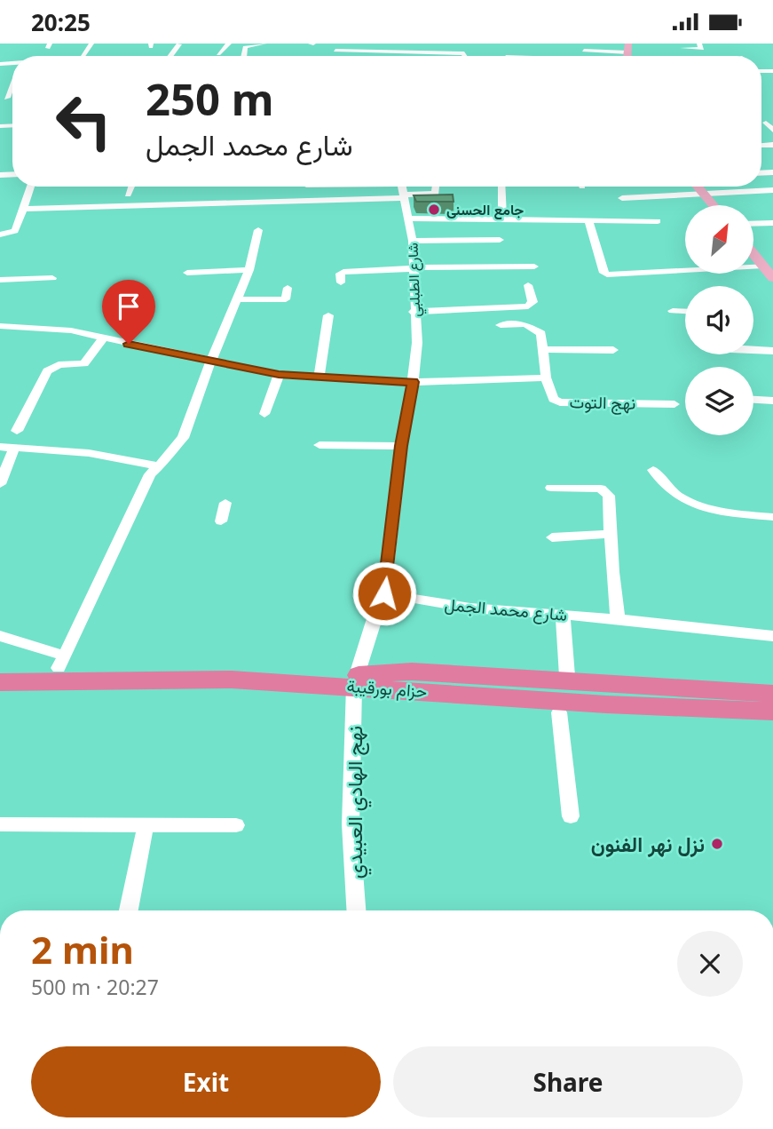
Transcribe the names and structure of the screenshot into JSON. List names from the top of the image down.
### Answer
{
  "streets": {
    "highway": ["حزام بورقيبة"],
    "street": [
      "شارع الطبلبي",
      "نهج التوت",
      "شارع محمد الجمل",
      "نهج الهادي العبيدي"
    ]
  },
  "crossings": [
    ["شارع محمد الجمل", "نهج الهادي العبيدي"],
    ["حزام بورقيبة", "نهج الهادي العبيدي"]
  ],
  "places": ["جامع الحسنى", "نزل نهر الفنون"],
  "north": "top right",
  "page": {
    "status": "20:25",
    "turn": ["250 m", "شارع محمد الجمل"],
    "heading": ["2 min", "500 m · 20:27"],
    "buttons": ["Exit", "Share"]
  }
}
